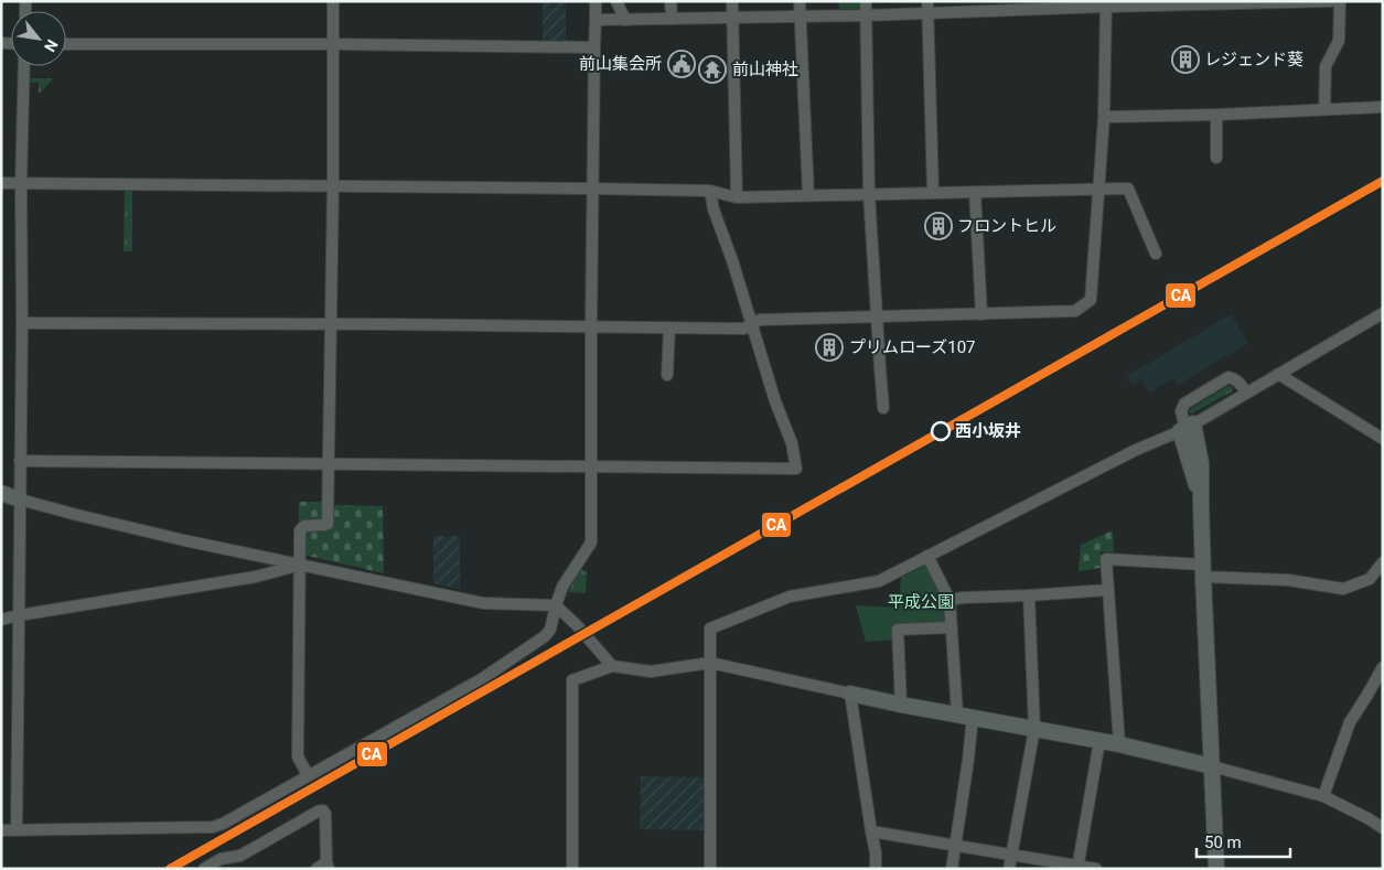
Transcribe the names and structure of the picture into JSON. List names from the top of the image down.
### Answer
{
  "parks": ["平成公園"],
  "places": {
    "building": ["レジェンド葵", "フロントヒル", "プリムローズ107"],
    "public building": ["前山集会所"],
    "temple": ["前山神社"],
    "other": ["西小坂井"]
  },
  "lines": ["transit line CA"],
  "scale_bar": "50 m",
  "north": "bottom right"
}
